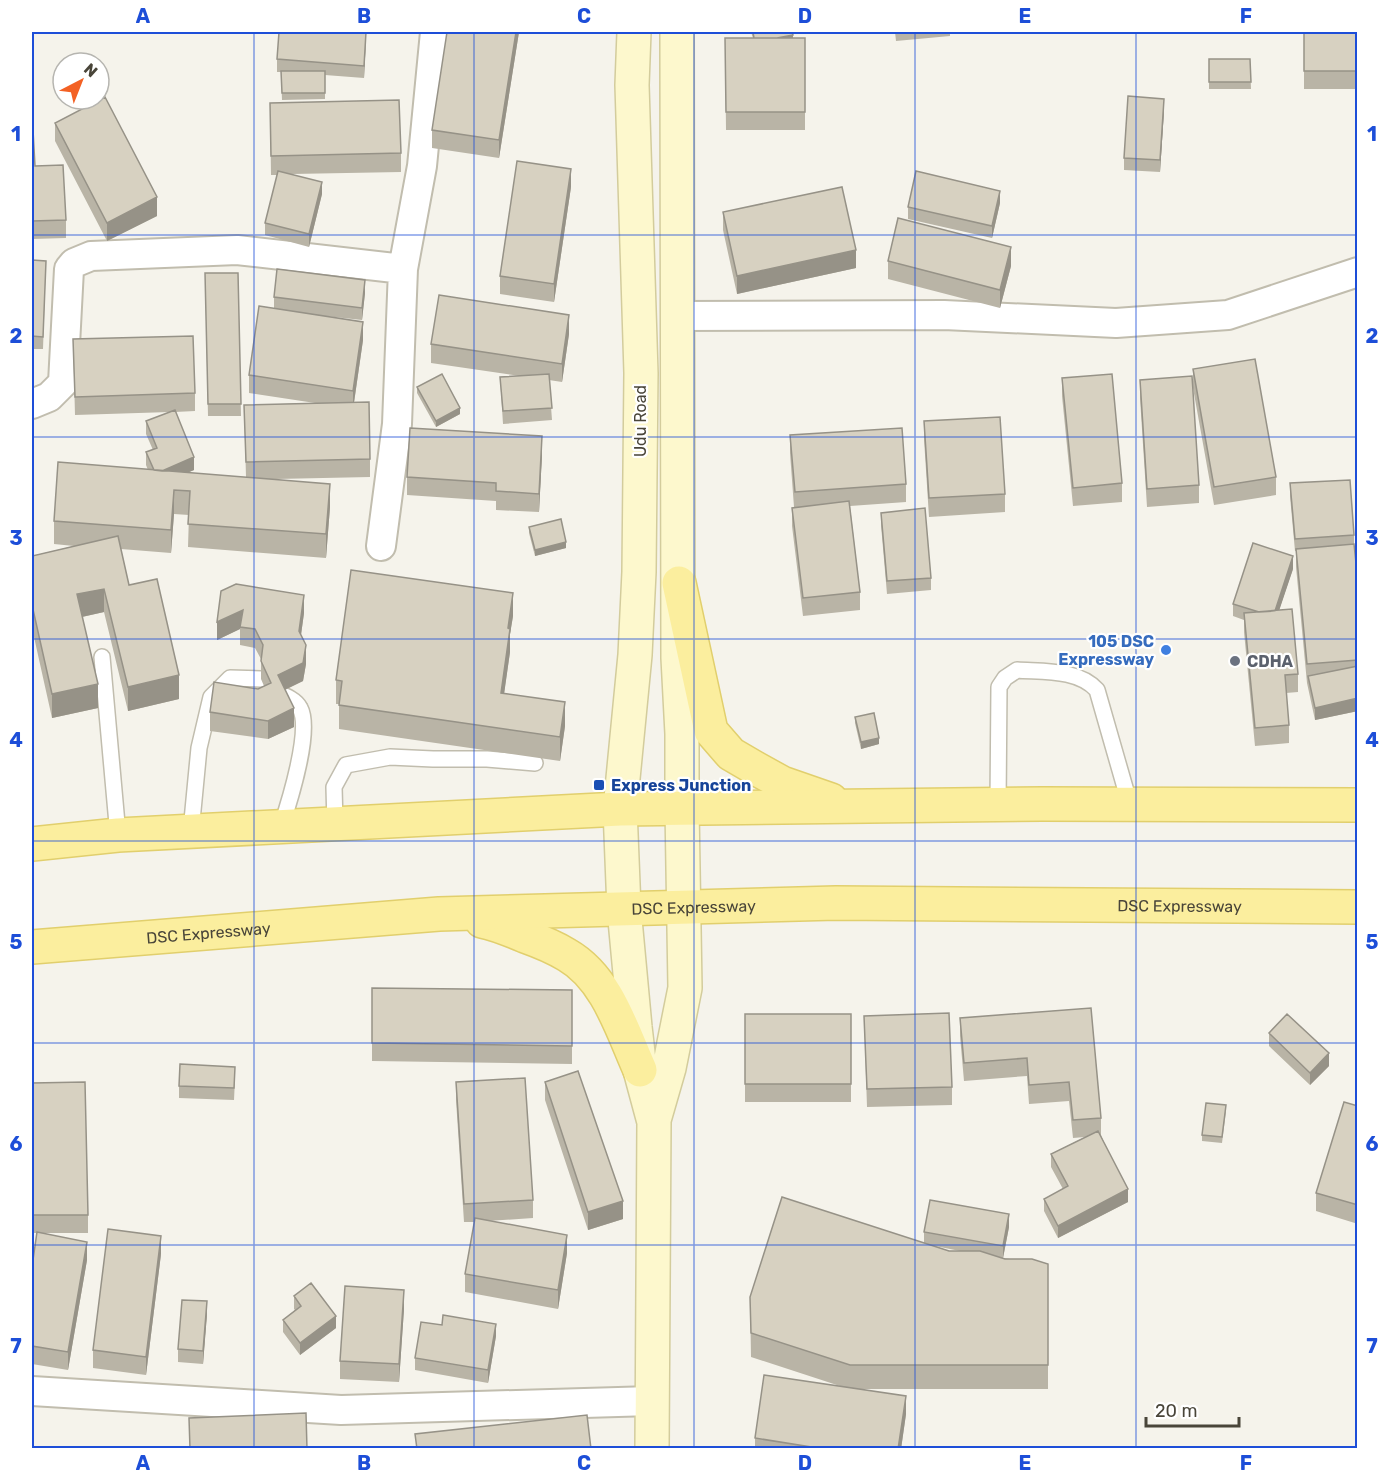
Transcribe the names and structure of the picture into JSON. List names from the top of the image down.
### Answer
{
  "streets": {
    "main road": ["Udu Road", "DSC Expressway"]
  },
  "crossings": [
    ["Udu Road", "DSC Expressway"]
  ],
  "places": {
    "other": ["105 DSC Expressway", "CDHA"],
    "transit": ["Express Junction"]
  },
  "scale_bar": "20 m",
  "north": "top right",
  "grid": {
    "columns": [
      "A",
      "B",
      "C",
      "D",
      "E",
      "F"
    ],
    "rows": [
      "1",
      "2",
      "3",
      "4",
      "5",
      "6",
      "7"
    ]
  }
}
